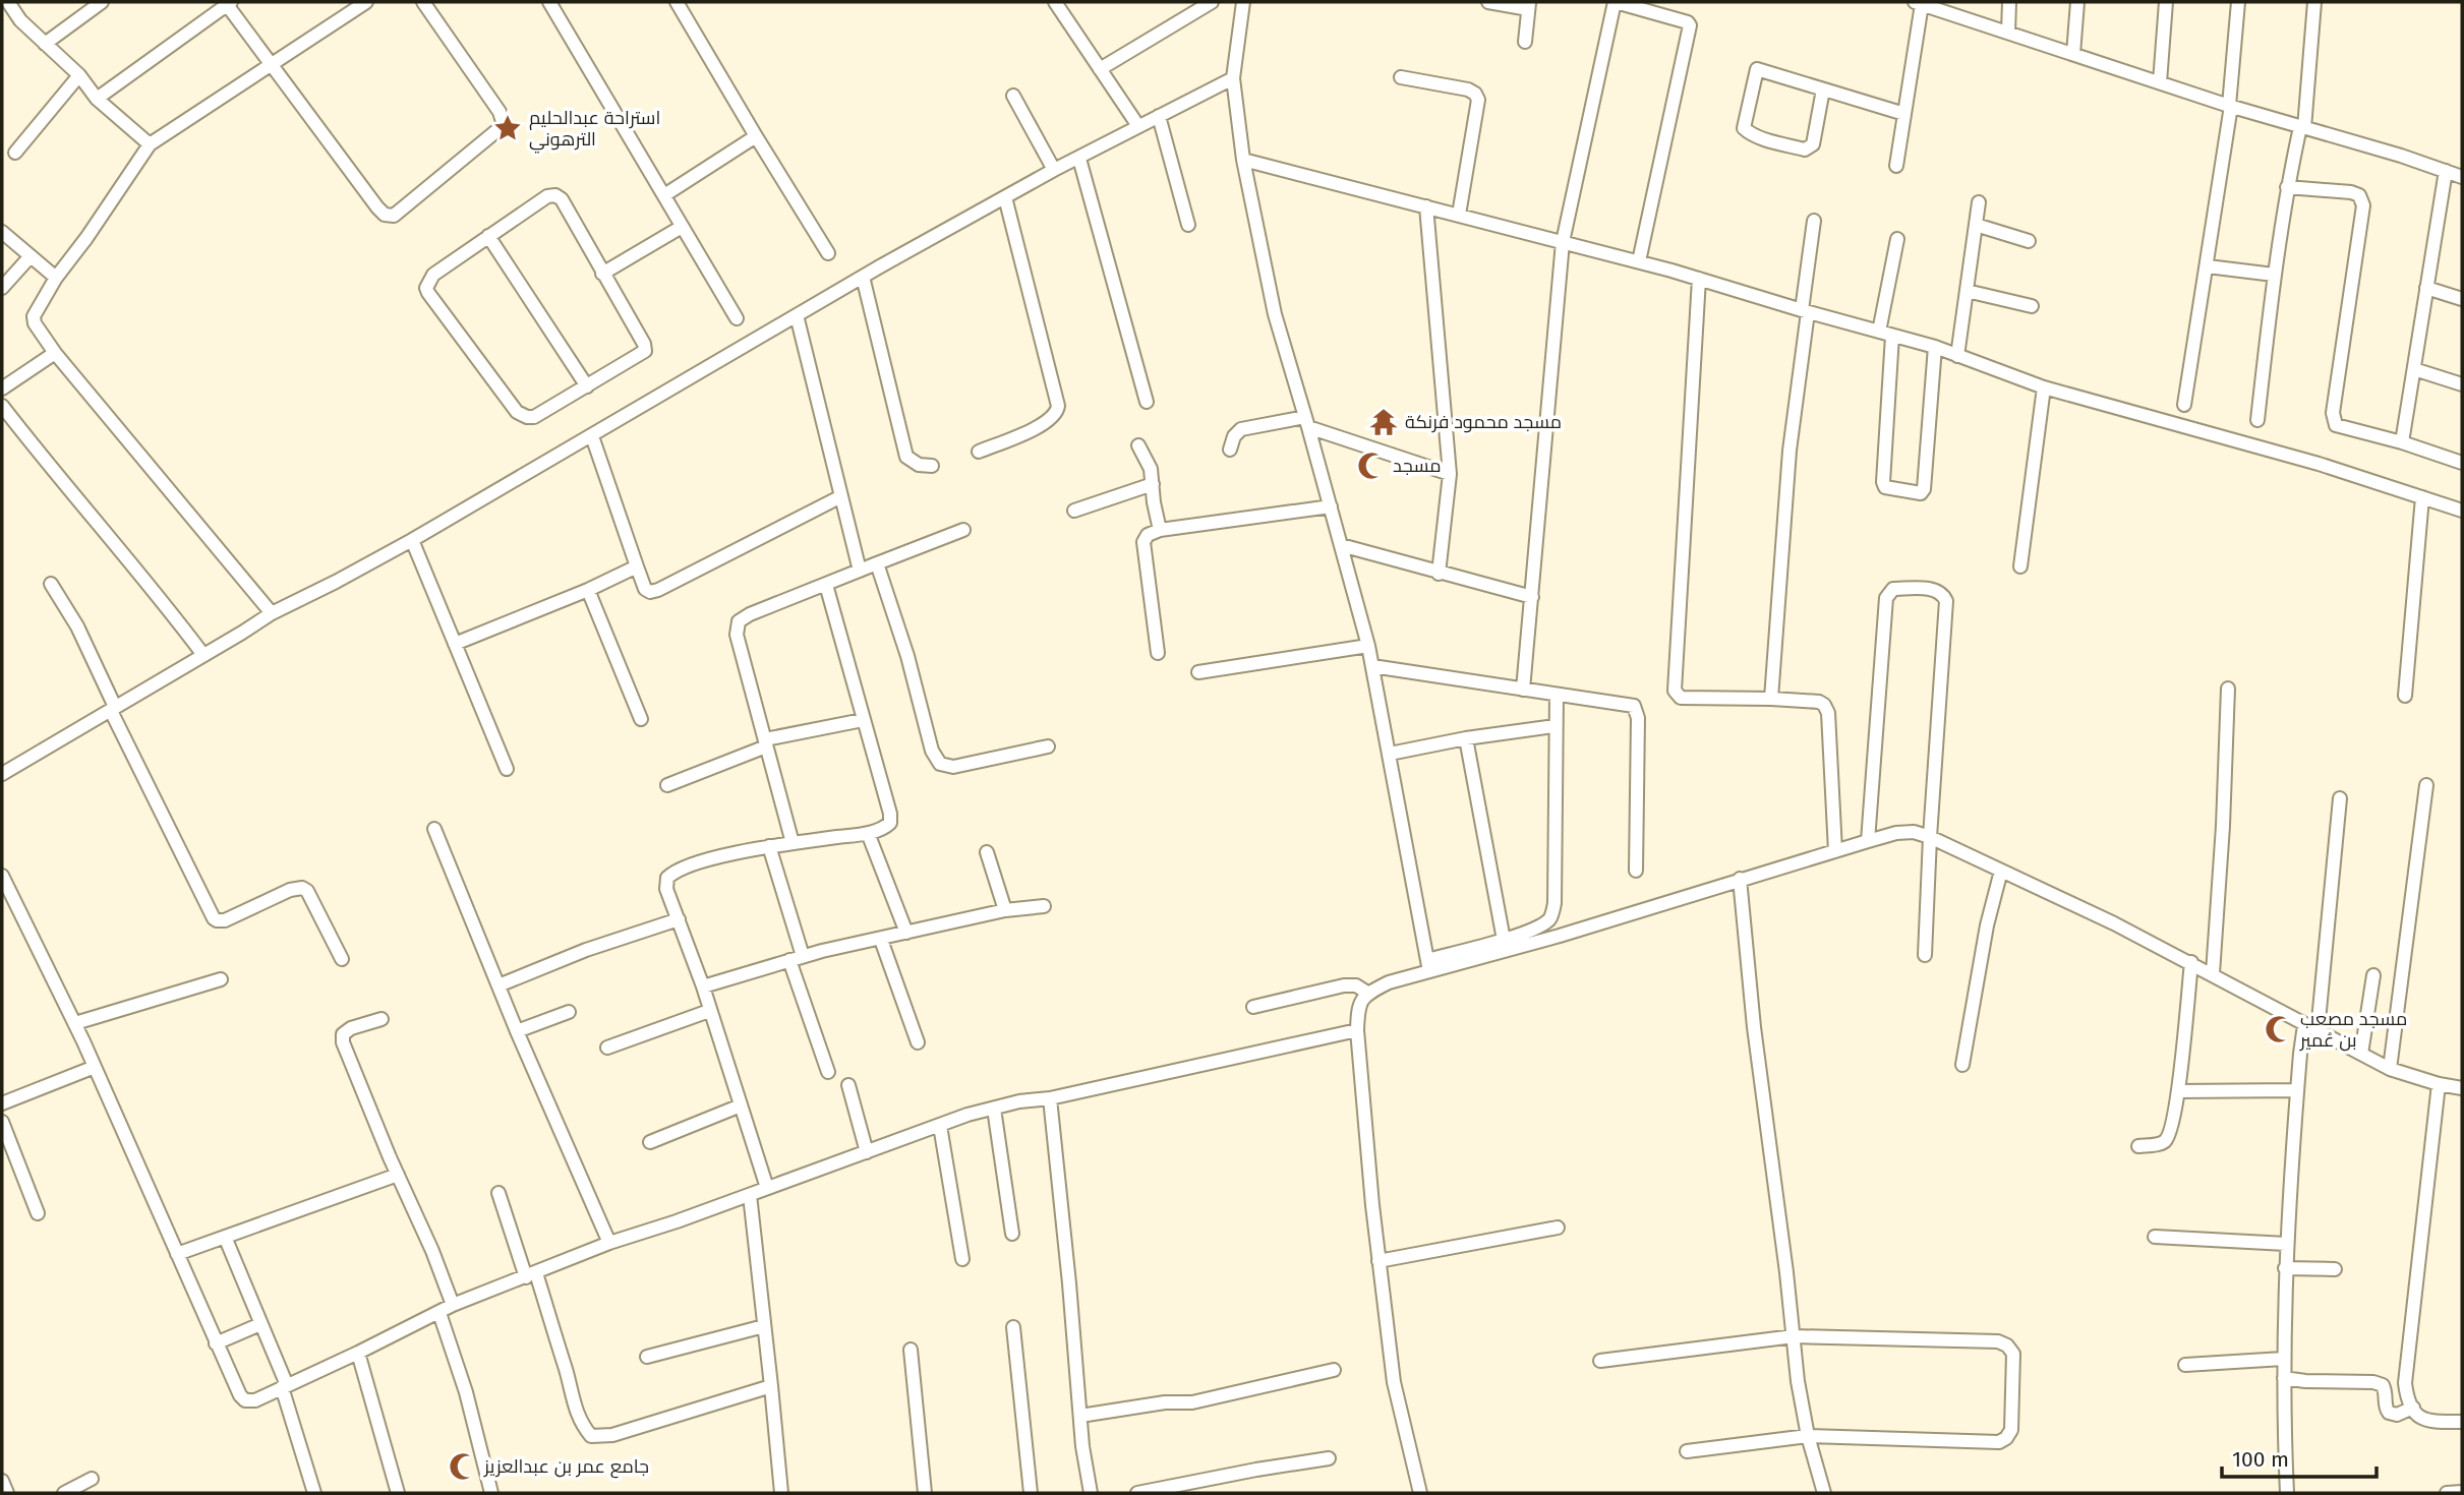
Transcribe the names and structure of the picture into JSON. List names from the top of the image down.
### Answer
{
  "places": {
    "place": ["استراحة عبدالحليم الترهوني"],
    "temple": ["مسجد محمود فرنكة"],
    "mosque": ["مسجد", "مسجد مصعب بن عُمير", "جامع عمر بن عبدالعزيز"]
  },
  "scale_bar": "100 m"
}
